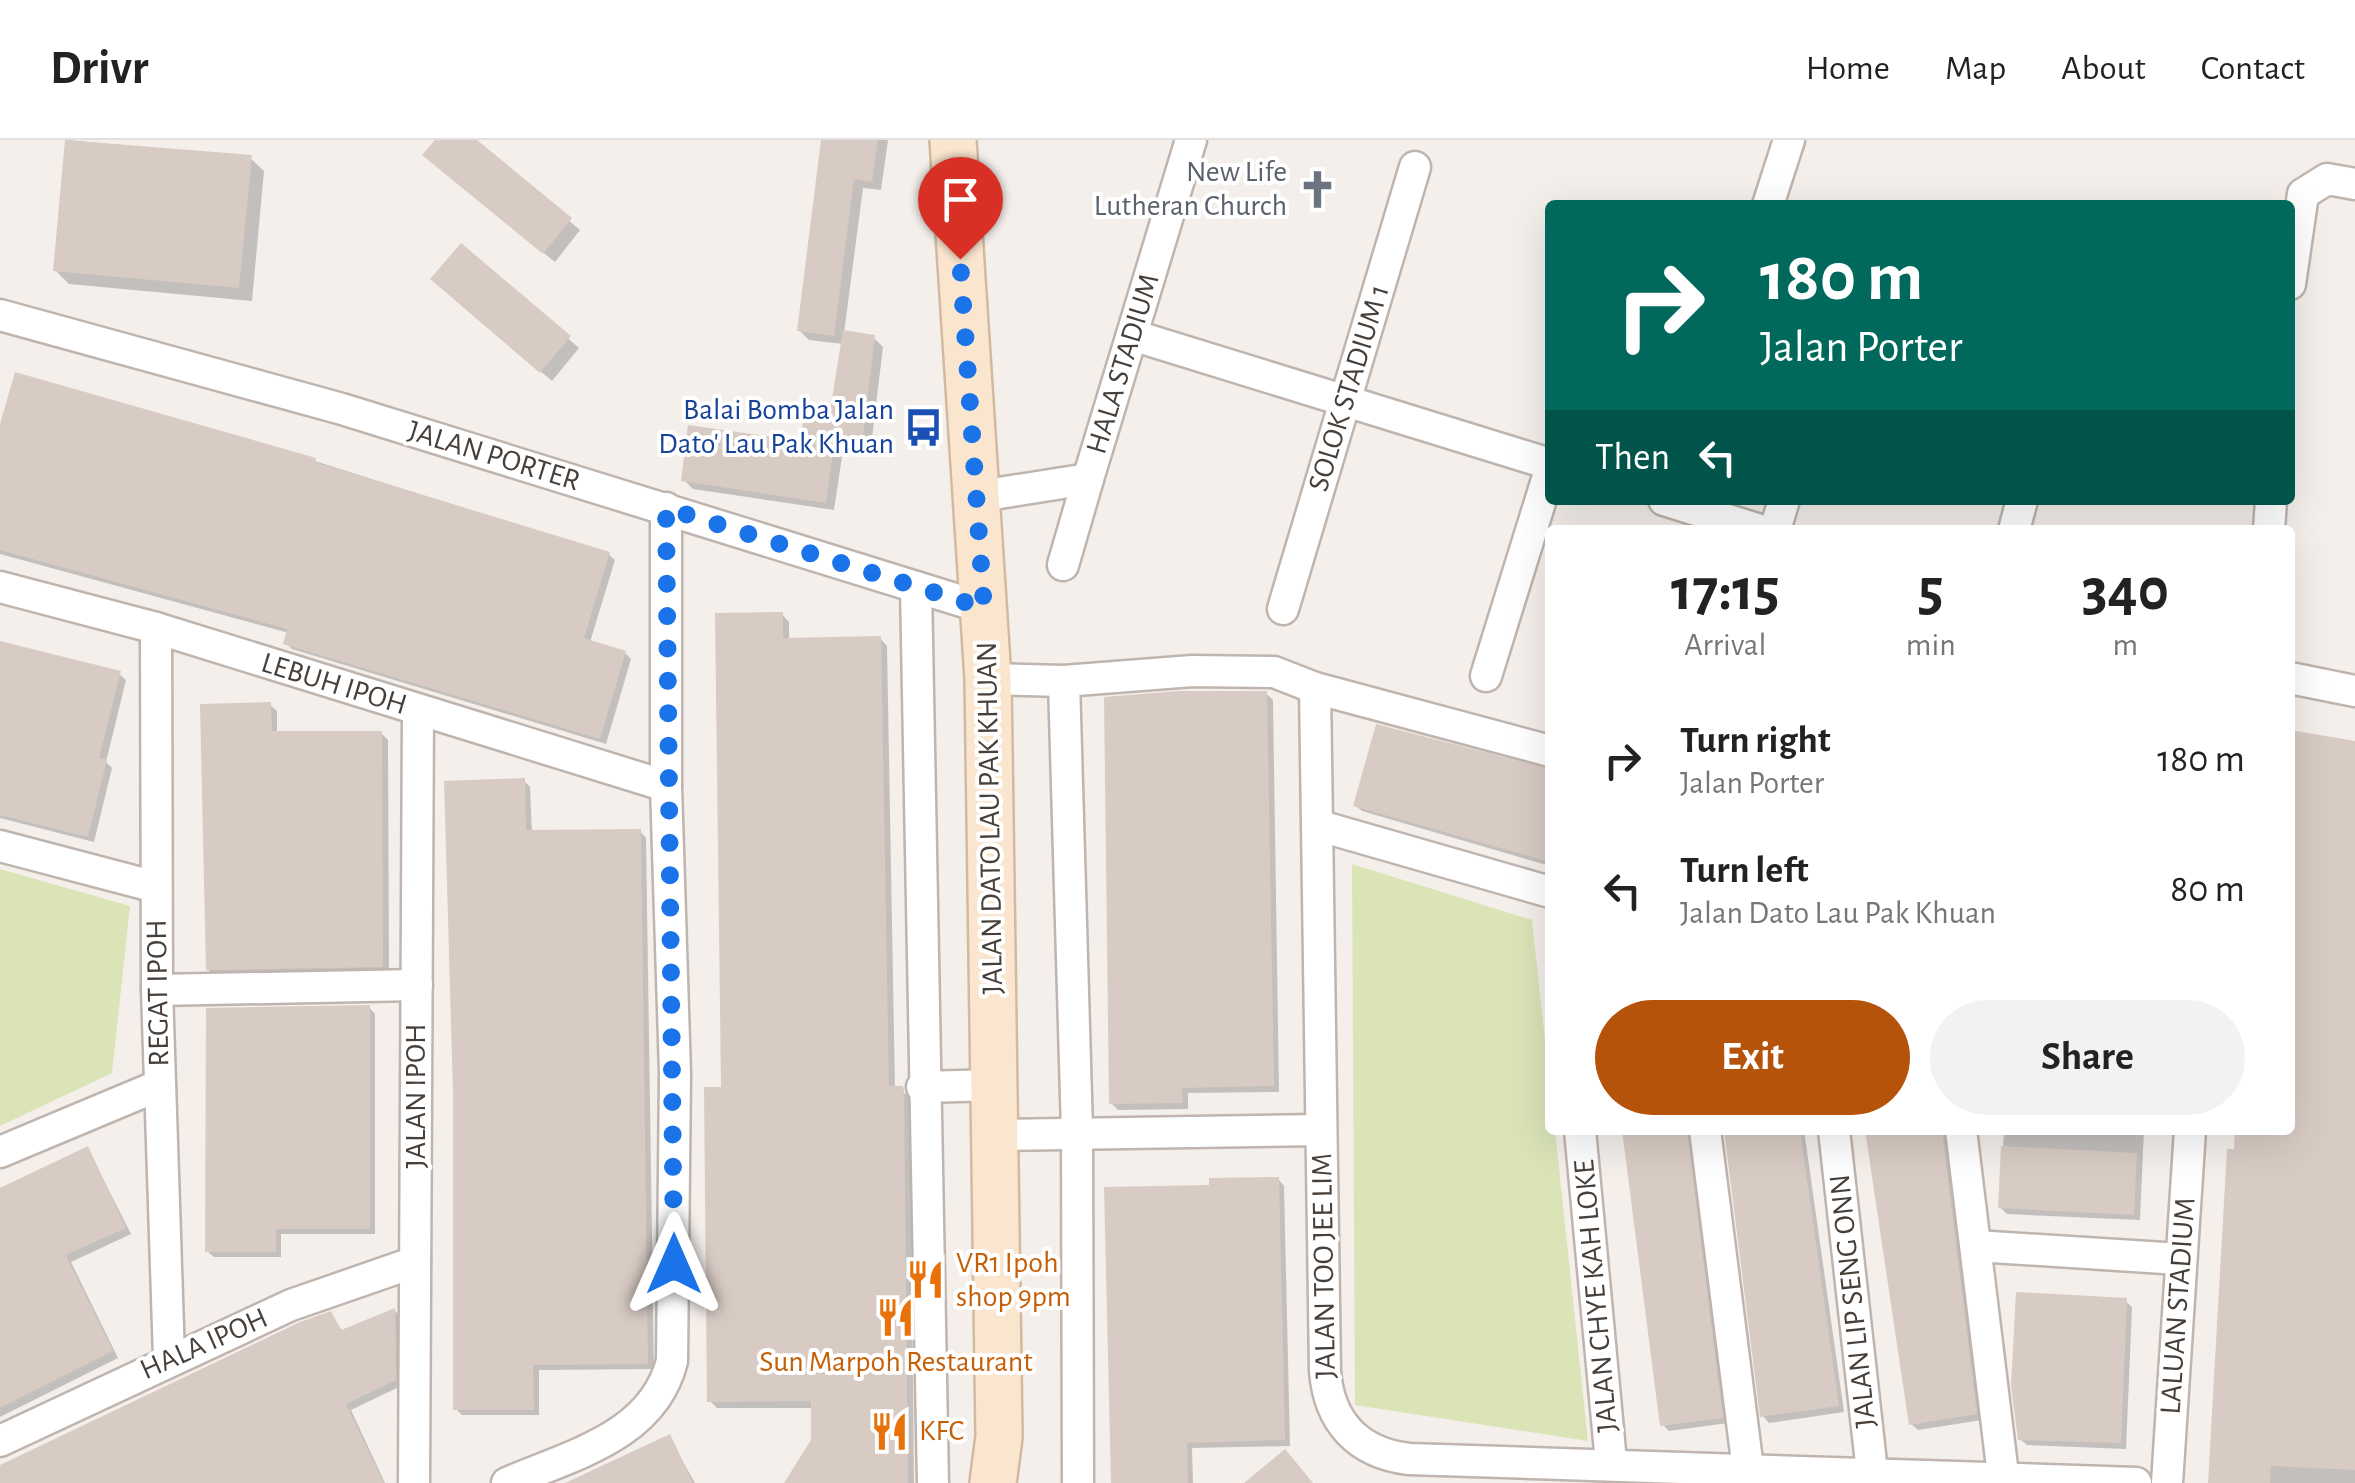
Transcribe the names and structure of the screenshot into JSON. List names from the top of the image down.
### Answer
{
  "streets": {
    "main road": ["JALAN DATO LAU PAK KHUAN"],
    "street": [
      "HALA STADIUM",
      "SOLOK STADIUM 1",
      "JALAN PORTER",
      "LEBUH IPOH",
      "REGAT IPOH",
      "JALAN IPOH",
      "JALAN TOO JEE LIM",
      "JALAN CHYE KAH LOKE",
      "JALAN LIP SENG ONN",
      "LALUAN STADIUM",
      "HALA IPOH"
    ]
  },
  "crossings": [
    ["HALA STADIUM", "JALAN DATO LAU PAK KHUAN"],
    ["JALAN PORTER", "JALAN DATO LAU PAK KHUAN"],
    ["LEBUH IPOH", "REGAT IPOH"],
    ["LEBUH IPOH", "JALAN IPOH"],
    ["REGAT IPOH", "HALA IPOH"],
    ["JALAN IPOH", "HALA IPOH"],
    ["JALAN TOO JEE LIM", "JALAN CHYE KAH LOKE"],
    ["JALAN TOO JEE LIM", "JALAN LIP SENG ONN"]
  ],
  "places": {
    "church": ["New Life Lutheran Church"],
    "bus stop": ["Balai Bomba Jalan Dato' Lau Pak Khuan"],
    "restaurant": ["VR1 Ipoh shop 9pm", "Sun Marpoh Restaurant", "KFC"]
  },
  "page": {
    "header": "Drivr",
    "nav": [
      "Home",
      "Map",
      "About",
      "Contact"
    ],
    "turn": ["180 m", "Jalan Porter"],
    "then": "Then",
    "eta": [
      "17:15",
      "Arrival",
      "5",
      "min",
      "340",
      "m"
    ],
    "list": [
      {
        "name": "Turn right",
        "note": "Jalan Porter",
        "value": "180 m"
      },
      {
        "name": "Turn left",
        "note": "Jalan Dato Lau Pak Khuan",
        "value": "80 m"
      }
    ],
    "buttons": ["Exit", "Share"]
  }
}
